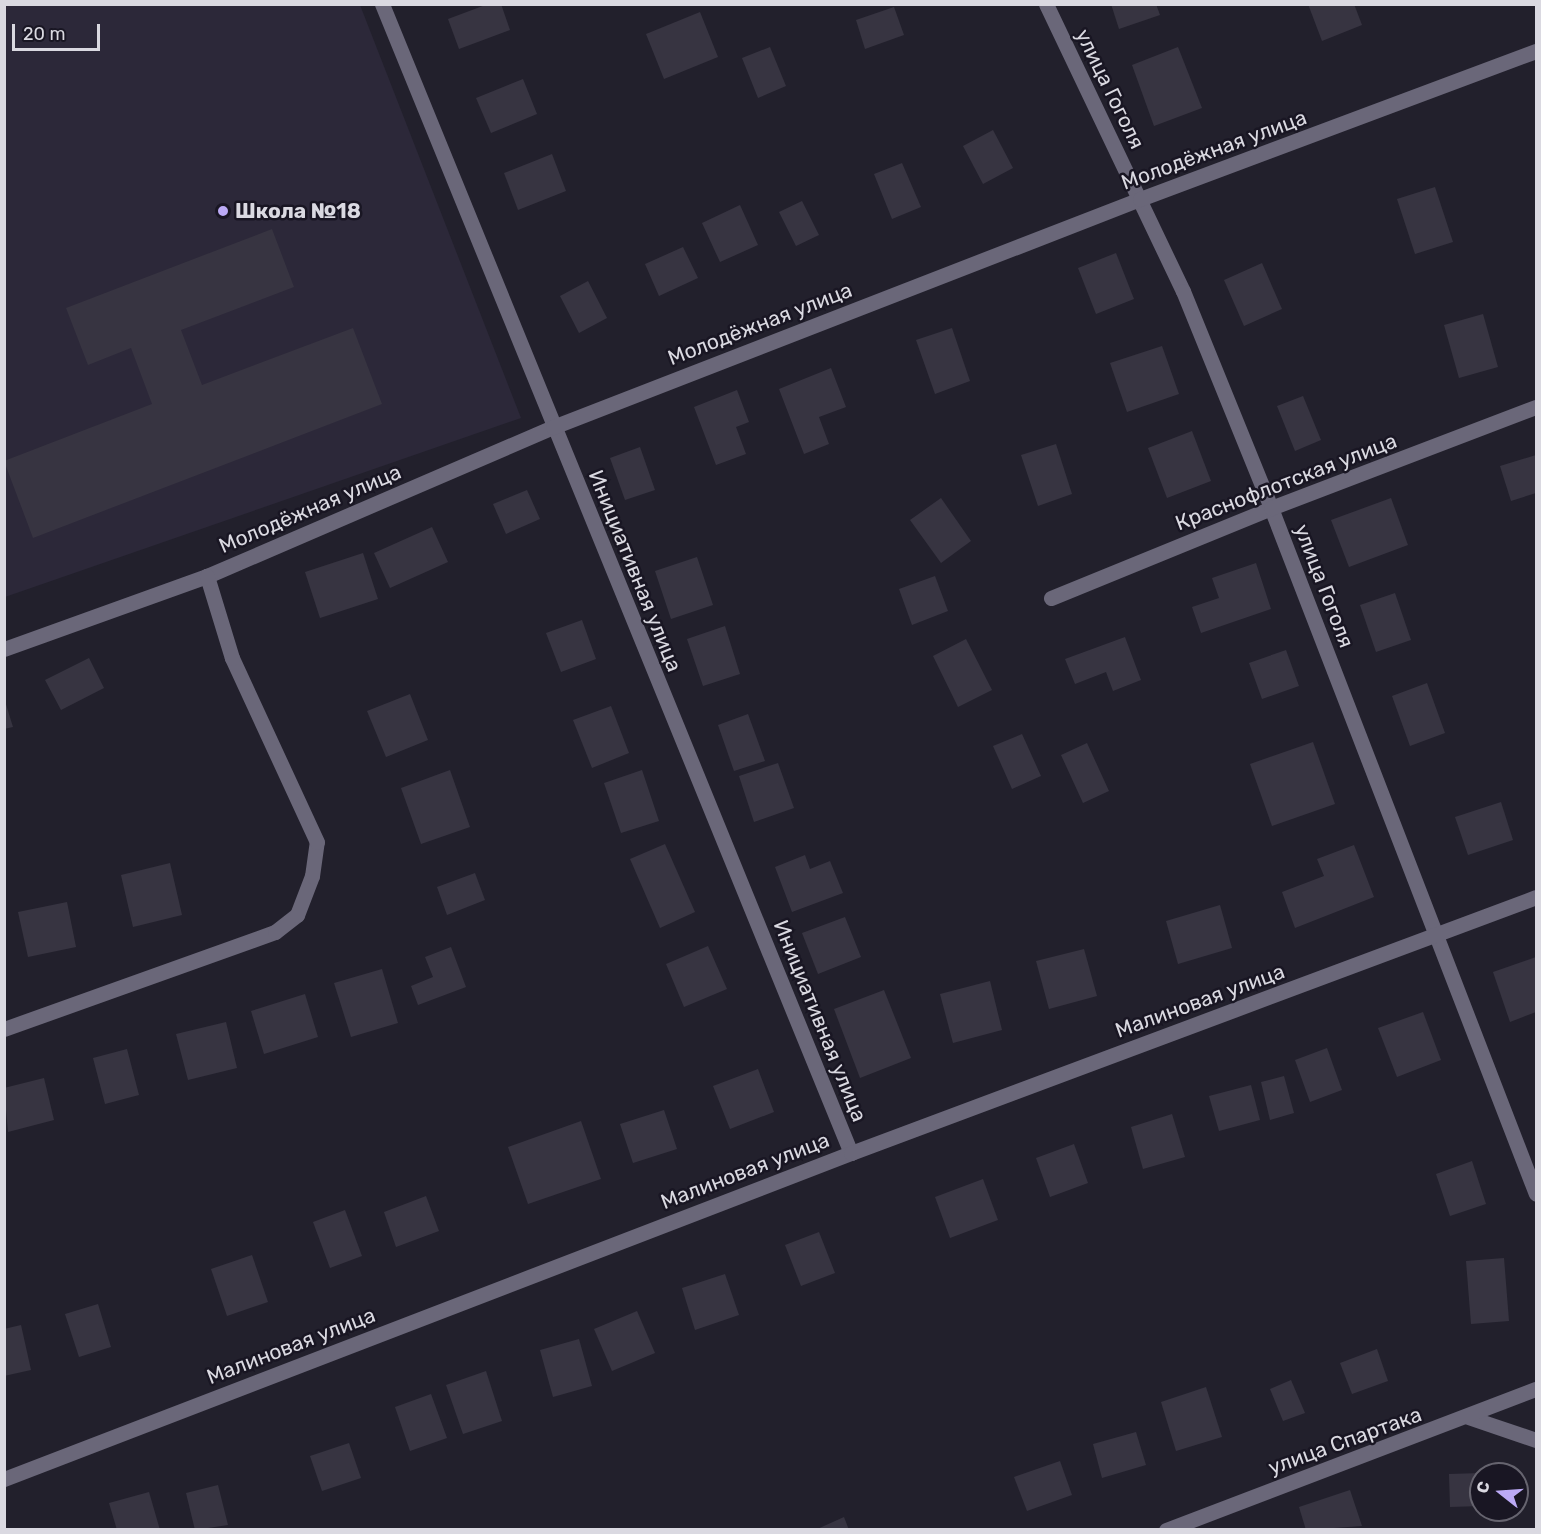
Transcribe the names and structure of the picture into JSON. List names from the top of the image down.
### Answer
{
  "streets": {
    "street": [
      "улица Гоголя",
      "Молодёжная улица",
      "Краснофлотская улица",
      "Инициативная улица",
      "Малиновая улица",
      "улица Спартака"
    ]
  },
  "crossings": [
    ["улица Гоголя", "Молодёжная улица"],
    ["улица Гоголя", "Краснофлотская улица"],
    ["улица Гоголя", "Малиновая улица"],
    ["Молодёжная улица", "Инициативная улица"],
    ["Инициативная улица", "Малиновая улица"]
  ],
  "places": ["Школа №18"],
  "scale_bar": "20 m",
  "north": "left"
}
